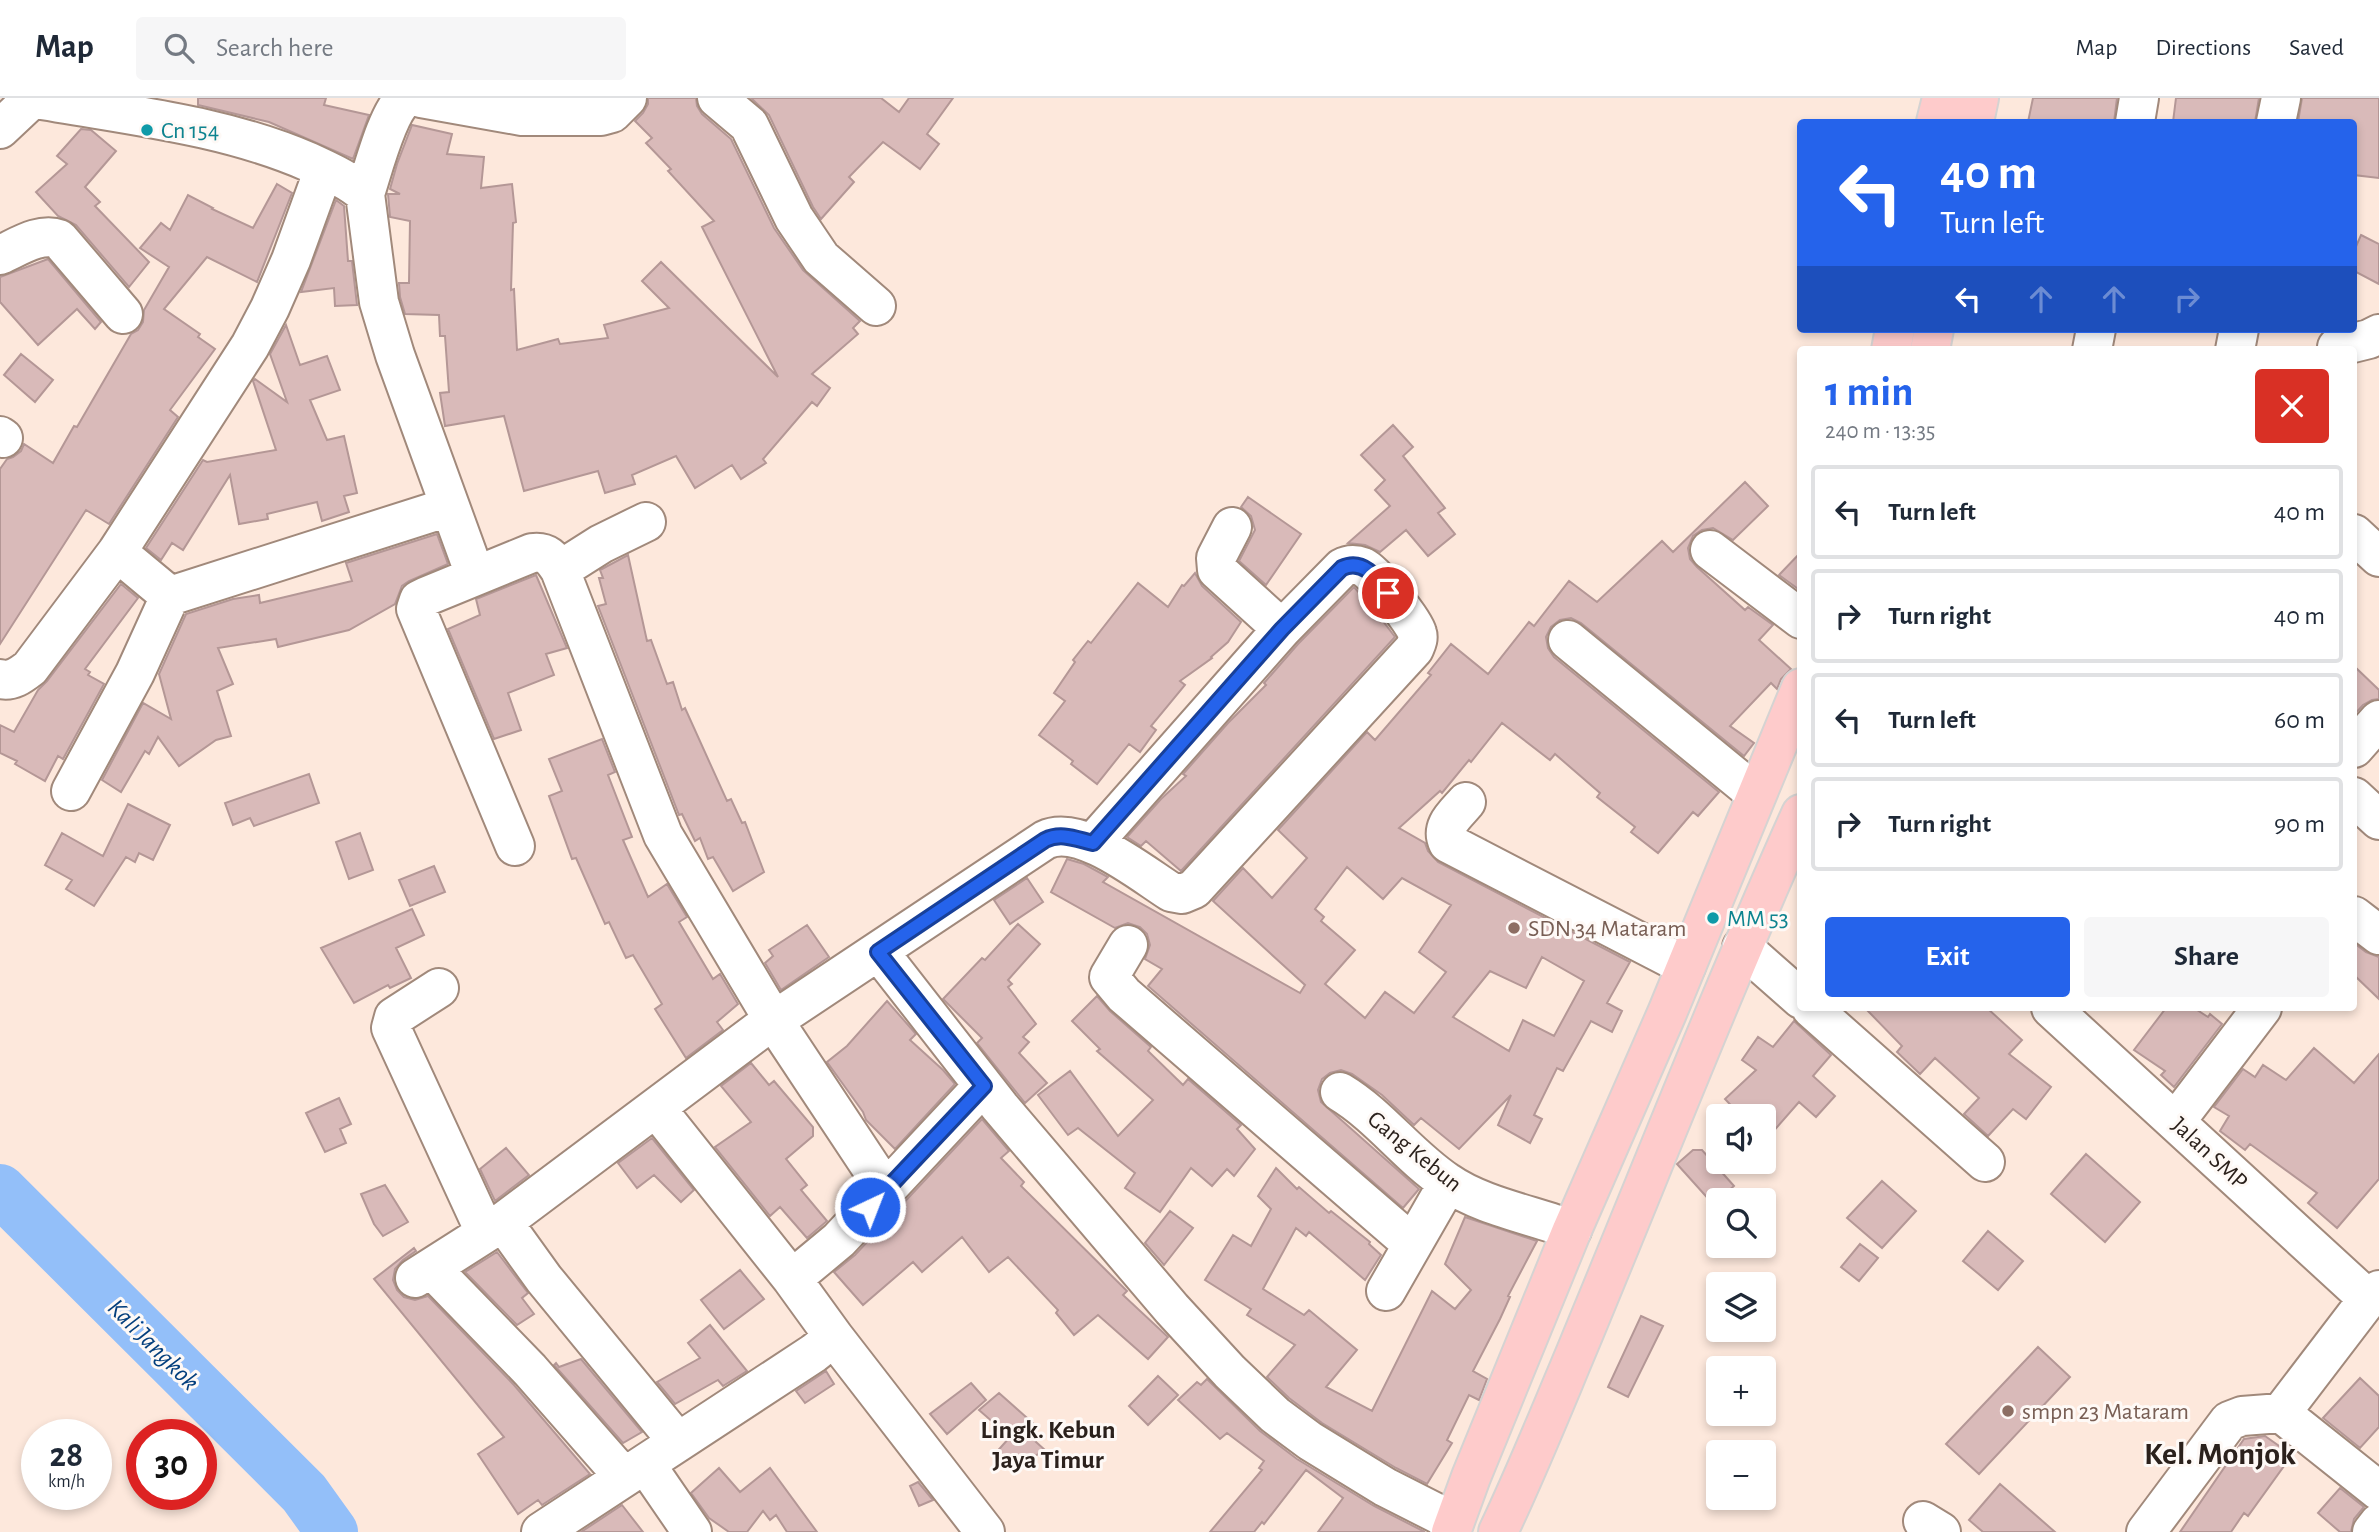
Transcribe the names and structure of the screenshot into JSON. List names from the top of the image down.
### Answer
{
  "streets": {
    "street": ["Gang Kebun", "Jalan SMP"]
  },
  "districts": ["Lingk. Kebun Jaya Timur", "Kel. Monjok"],
  "water": ["Kali Jangkok"],
  "places": [
    "Cn 154",
    "MM 53",
    "SDN 34 Mataram",
    "smpn 23 Mataram"
  ],
  "page": {
    "header": "Map",
    "search": "Search here",
    "nav": ["Map", "Directions", "Saved"],
    "turn": ["40 m", "Turn left"],
    "heading": ["1 min", "240 m · 13:35"],
    "list": [
      {
        "name": "Turn left",
        "value": "40 m"
      },
      {
        "name": "Turn right",
        "value": "40 m"
      },
      {
        "name": "Turn left",
        "value": "60 m"
      },
      {
        "name": "Turn right",
        "value": "90 m"
      }
    ],
    "buttons": ["Exit", "Share"],
    "map_buttons": ["+", "−"],
    "speed": "28 km/h",
    "limit": "30"
  }
}
